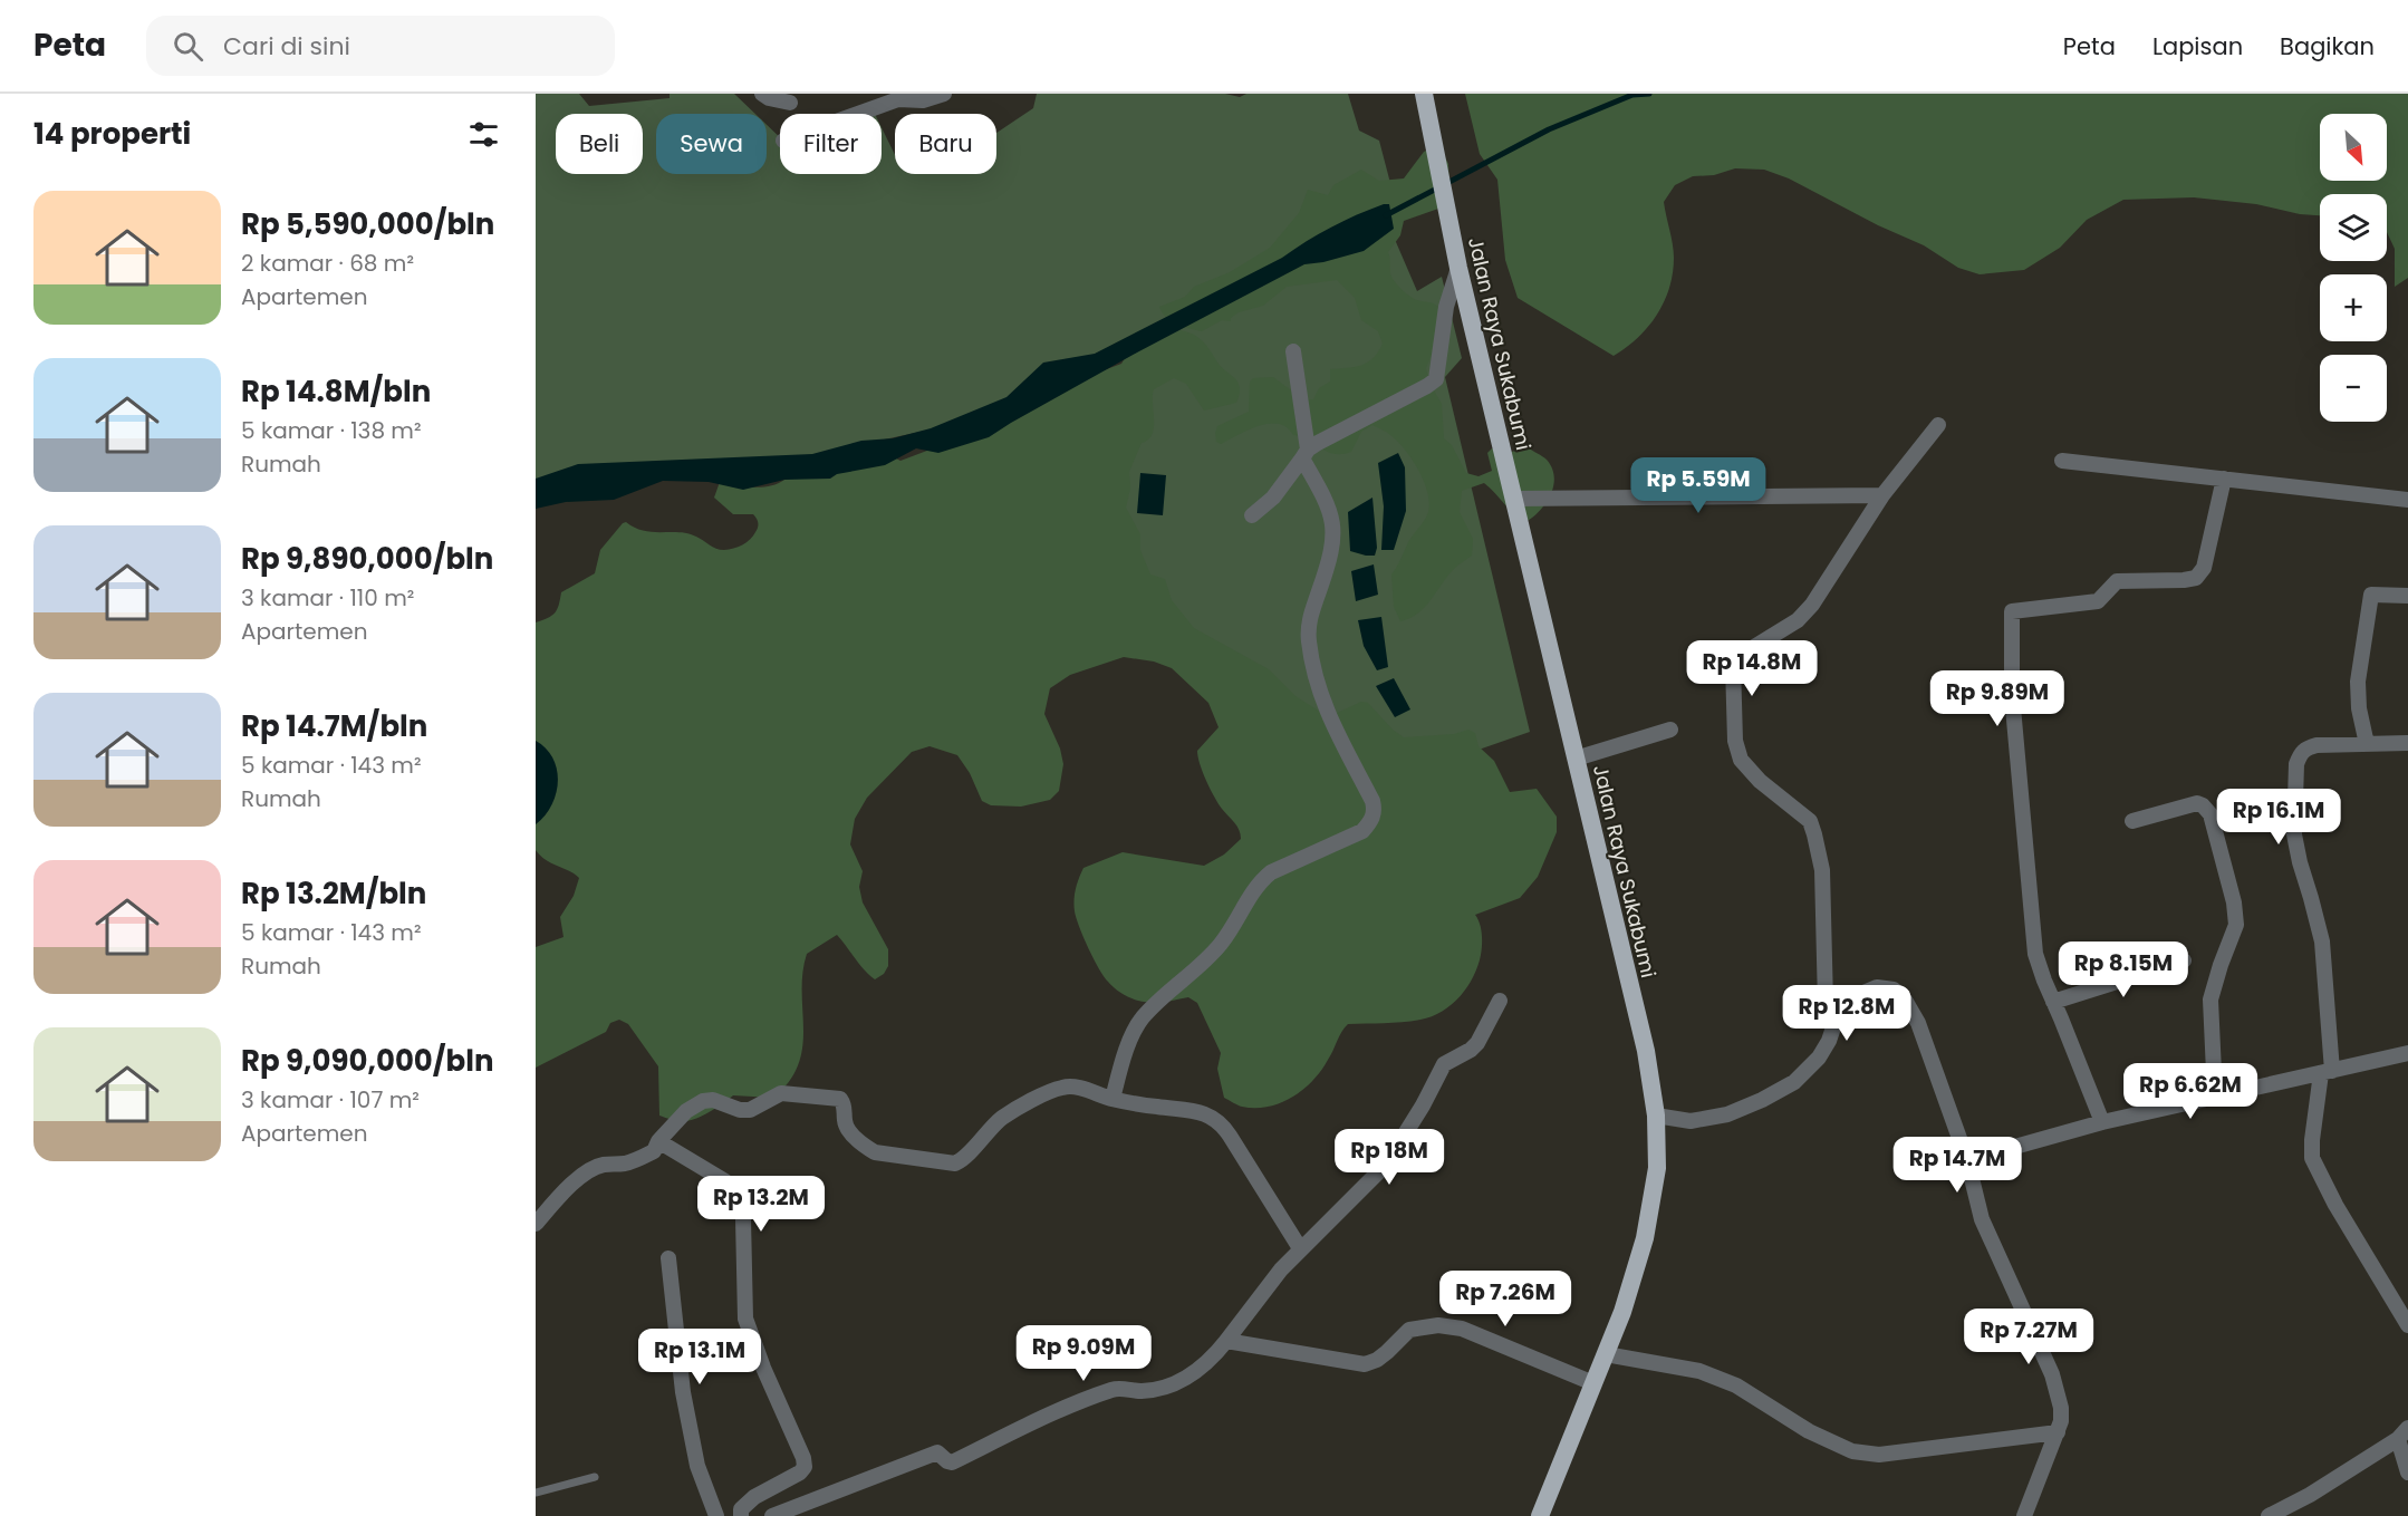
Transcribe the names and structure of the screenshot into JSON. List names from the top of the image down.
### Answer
{
  "streets": {
    "highway": ["Jalan Raya Sukabumi"]
  },
  "north": "bottom right",
  "page": {
    "header": "Peta",
    "search": "Cari di sini",
    "nav": ["Peta", "Lapisan", "Bagikan"],
    "heading": "14 properti",
    "map_buttons": ["+", "−"],
    "chip": [
      "Beli",
      "Sewa",
      "Filter",
      "Baru"
    ],
    "list": [
      {
        "name": "Rp 5,590,000/bln",
        "note": "2 kamar · 68 m² · Apartemen"
      },
      {
        "name": "Rp 14.8M/bln",
        "note": "5 kamar · 138 m² · Rumah"
      },
      {
        "name": "Rp 9,890,000/bln",
        "note": "3 kamar · 110 m² · Apartemen"
      },
      {
        "name": "Rp 14.7M/bln",
        "note": "5 kamar · 143 m² · Rumah"
      },
      {
        "name": "Rp 13.2M/bln",
        "note": "5 kamar · 143 m² · Rumah"
      },
      {
        "name": "Rp 9,090,000/bln",
        "note": "3 kamar · 107 m² · Apartemen"
      }
    ],
    "price": [
      "Rp 5.59M",
      "Rp 14.8M",
      "Rp 9.89M",
      "Rp 16.1M",
      "Rp 8.15M",
      "Rp 12.8M",
      "Rp 6.62M",
      "Rp 18M",
      "Rp 14.7M",
      "Rp 13.2M",
      "Rp 7.26M",
      "Rp 7.27M",
      "Rp 9.09M",
      "Rp 13.1M"
    ]
  }
}
